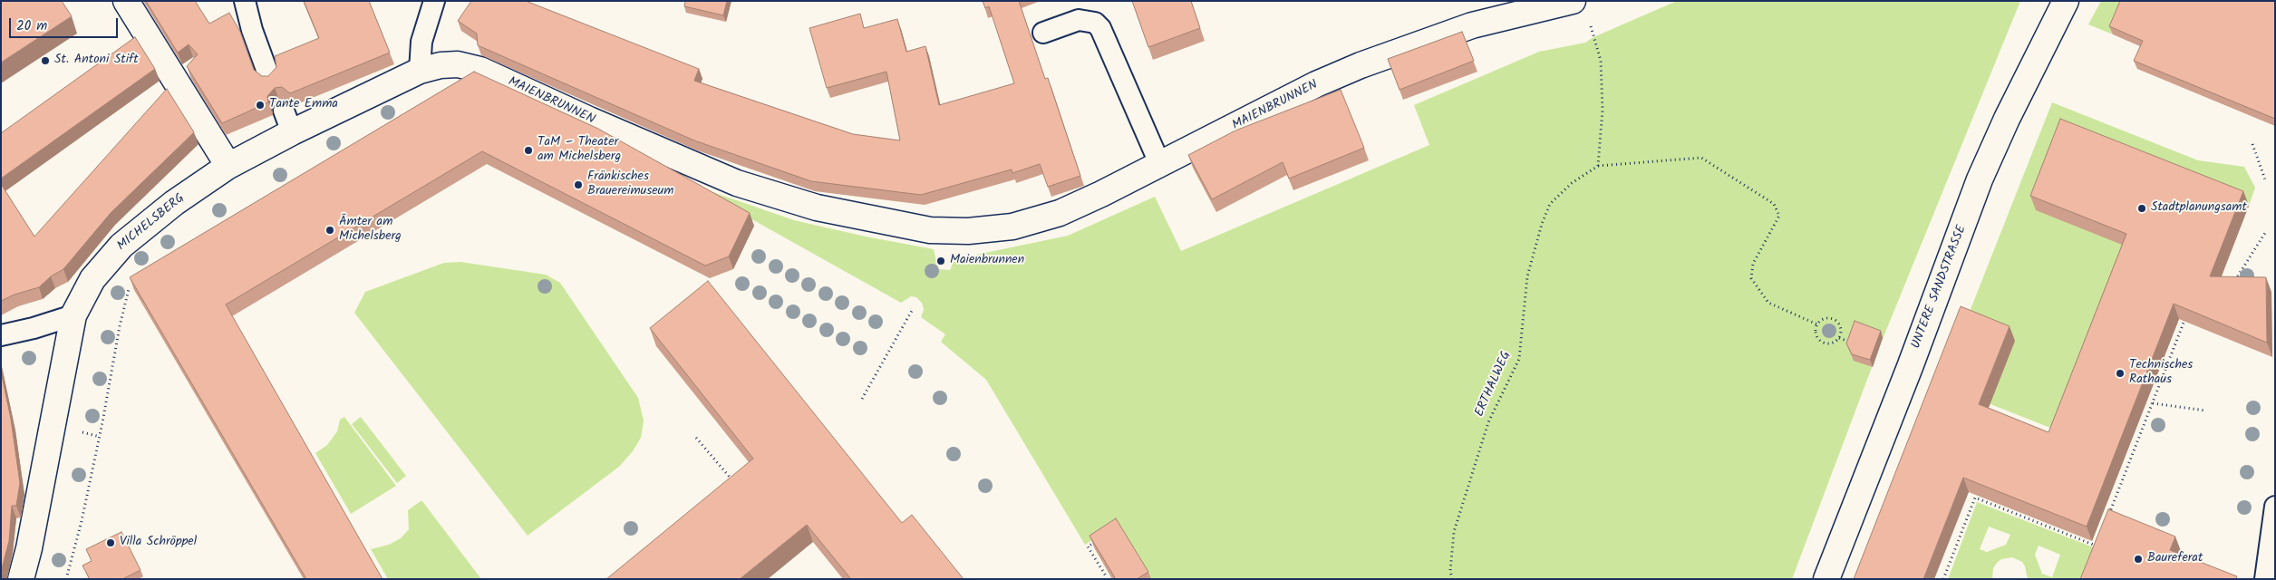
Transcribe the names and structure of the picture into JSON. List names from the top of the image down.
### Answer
{
  "streets": {
    "street": ["MAIENBRUNNEN", "MICHELSBERG", "UNTERE SANDSTRASSE"],
    "path": ["ERTHALWEG"]
  },
  "crossings": [
    ["MAIENBRUNNEN", "MICHELSBERG"]
  ],
  "places": [
    "St. Antoni Stift",
    "Tante Emma",
    "TaM – Theater am Michelsberg",
    "Fränkisches Brauereimuseum",
    "Stadtplanungsamt",
    "Ämter am Michelsberg",
    "Maienbrunnen",
    "Technisches Rathaus",
    "Villa Schröppel",
    "Baureferat"
  ],
  "scale_bar": "20 m"
}
